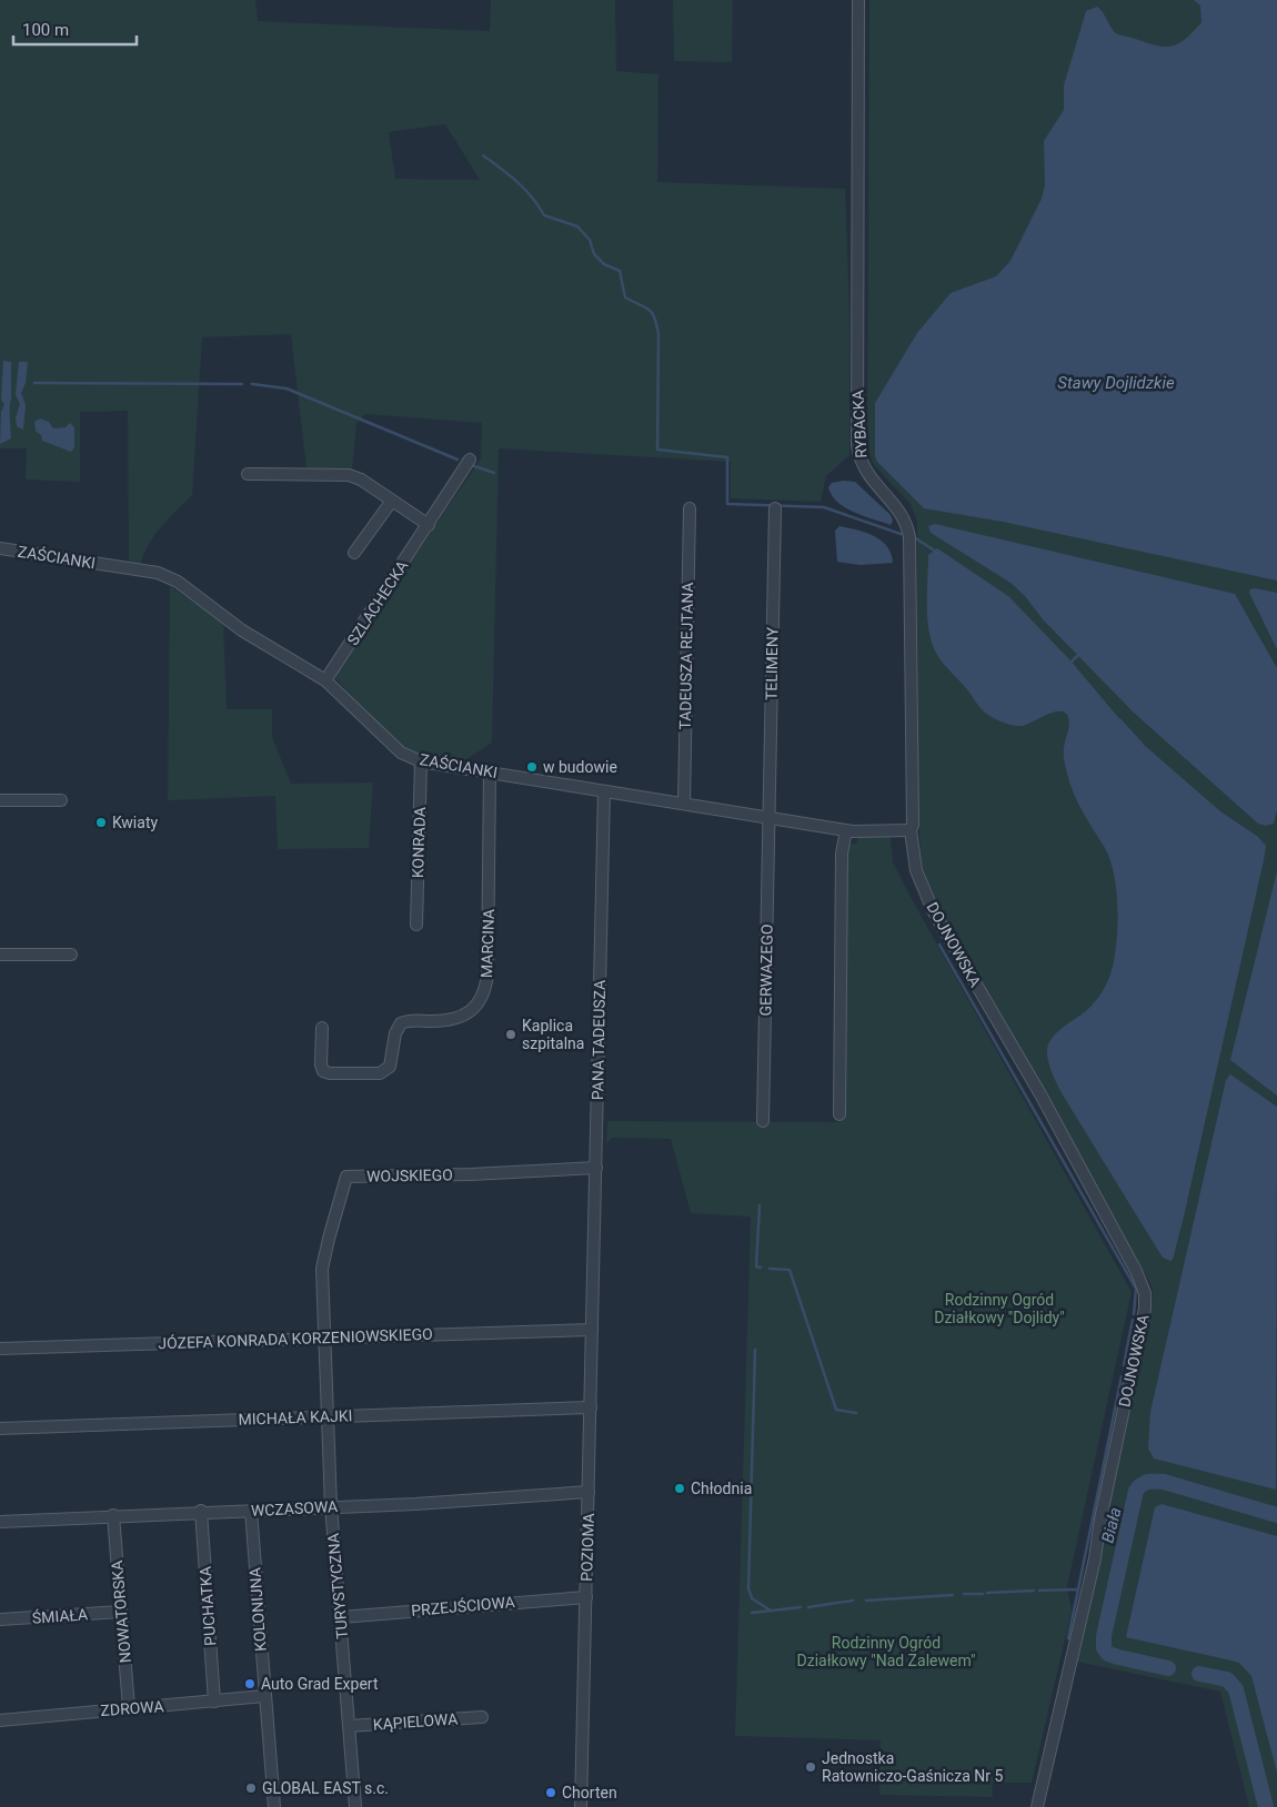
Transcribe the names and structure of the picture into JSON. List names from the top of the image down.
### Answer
{
  "streets": {
    "street": [
      "RYBACKA",
      "ZAŚCIANKI",
      "SZLACHECKA",
      "TADEUSZA REJTANA",
      "TELIMENY",
      "KONRADA",
      "MARCINA",
      "DOJNOWSKA",
      "GERWAZEGO",
      "PANA TADEUSZA",
      "WOJSKIEGO",
      "JÓZEFA KONRADA KORZENIOWSKIEGO",
      "MICHAŁA KAJKI",
      "WCZASOWA",
      "POZIOMA",
      "TURYSTYCZNA",
      "PUCHATKA",
      "PRZEJŚCIOWA",
      "KOLONIJNA",
      "NOWATORSKA",
      "ŚMIAŁA",
      "ZDROWA",
      "KĄPIELOWA"
    ]
  },
  "crossings": [
    ["RYBACKA", "ZAŚCIANKI"],
    ["RYBACKA", "DOJNOWSKA"],
    ["ZAŚCIANKI", "SZLACHECKA"],
    ["ZAŚCIANKI", "TADEUSZA REJTANA"],
    ["ZAŚCIANKI", "TELIMENY"],
    ["ZAŚCIANKI", "KONRADA"],
    ["ZAŚCIANKI", "MARCINA"],
    ["ZAŚCIANKI", "DOJNOWSKA"],
    ["ZAŚCIANKI", "GERWAZEGO"],
    ["ZAŚCIANKI", "PANA TADEUSZA"],
    ["TELIMENY", "GERWAZEGO"],
    ["PANA TADEUSZA", "WOJSKIEGO"],
    ["PANA TADEUSZA", "POZIOMA"],
    ["WOJSKIEGO", "TURYSTYCZNA"],
    ["JÓZEFA KONRADA KORZENIOWSKIEGO", "POZIOMA"],
    ["JÓZEFA KONRADA KORZENIOWSKIEGO", "TURYSTYCZNA"],
    ["MICHAŁA KAJKI", "POZIOMA"],
    ["MICHAŁA KAJKI", "TURYSTYCZNA"],
    ["WCZASOWA", "POZIOMA"],
    ["WCZASOWA", "TURYSTYCZNA"],
    ["WCZASOWA", "PUCHATKA"],
    ["WCZASOWA", "KOLONIJNA"],
    ["WCZASOWA", "NOWATORSKA"],
    ["POZIOMA", "PRZEJŚCIOWA"],
    ["TURYSTYCZNA", "PRZEJŚCIOWA"],
    ["TURYSTYCZNA", "KĄPIELOWA"],
    ["PUCHATKA", "ZDROWA"],
    ["KOLONIJNA", "ZDROWA"],
    ["NOWATORSKA", "ŚMIAŁA"],
    ["NOWATORSKA", "ZDROWA"]
  ],
  "water": ["Stawy Dojlidzkie", "Biała"],
  "parks": ["Rodzinny Ogród Działkowy \"Dojlidy\"", "Rodzinny Ogród Działkowy \"Nad Zalewem\""],
  "places": [
    "w budowie",
    "Kwiaty",
    "Kaplica szpitalna",
    "Chłodnia",
    "Auto Grad Expert",
    "Jednostka Ratowniczo-Gaśnicza Nr 5",
    "GLOBAL EAST s.c.",
    "Chorten"
  ],
  "scale_bar": "100 m"
}
